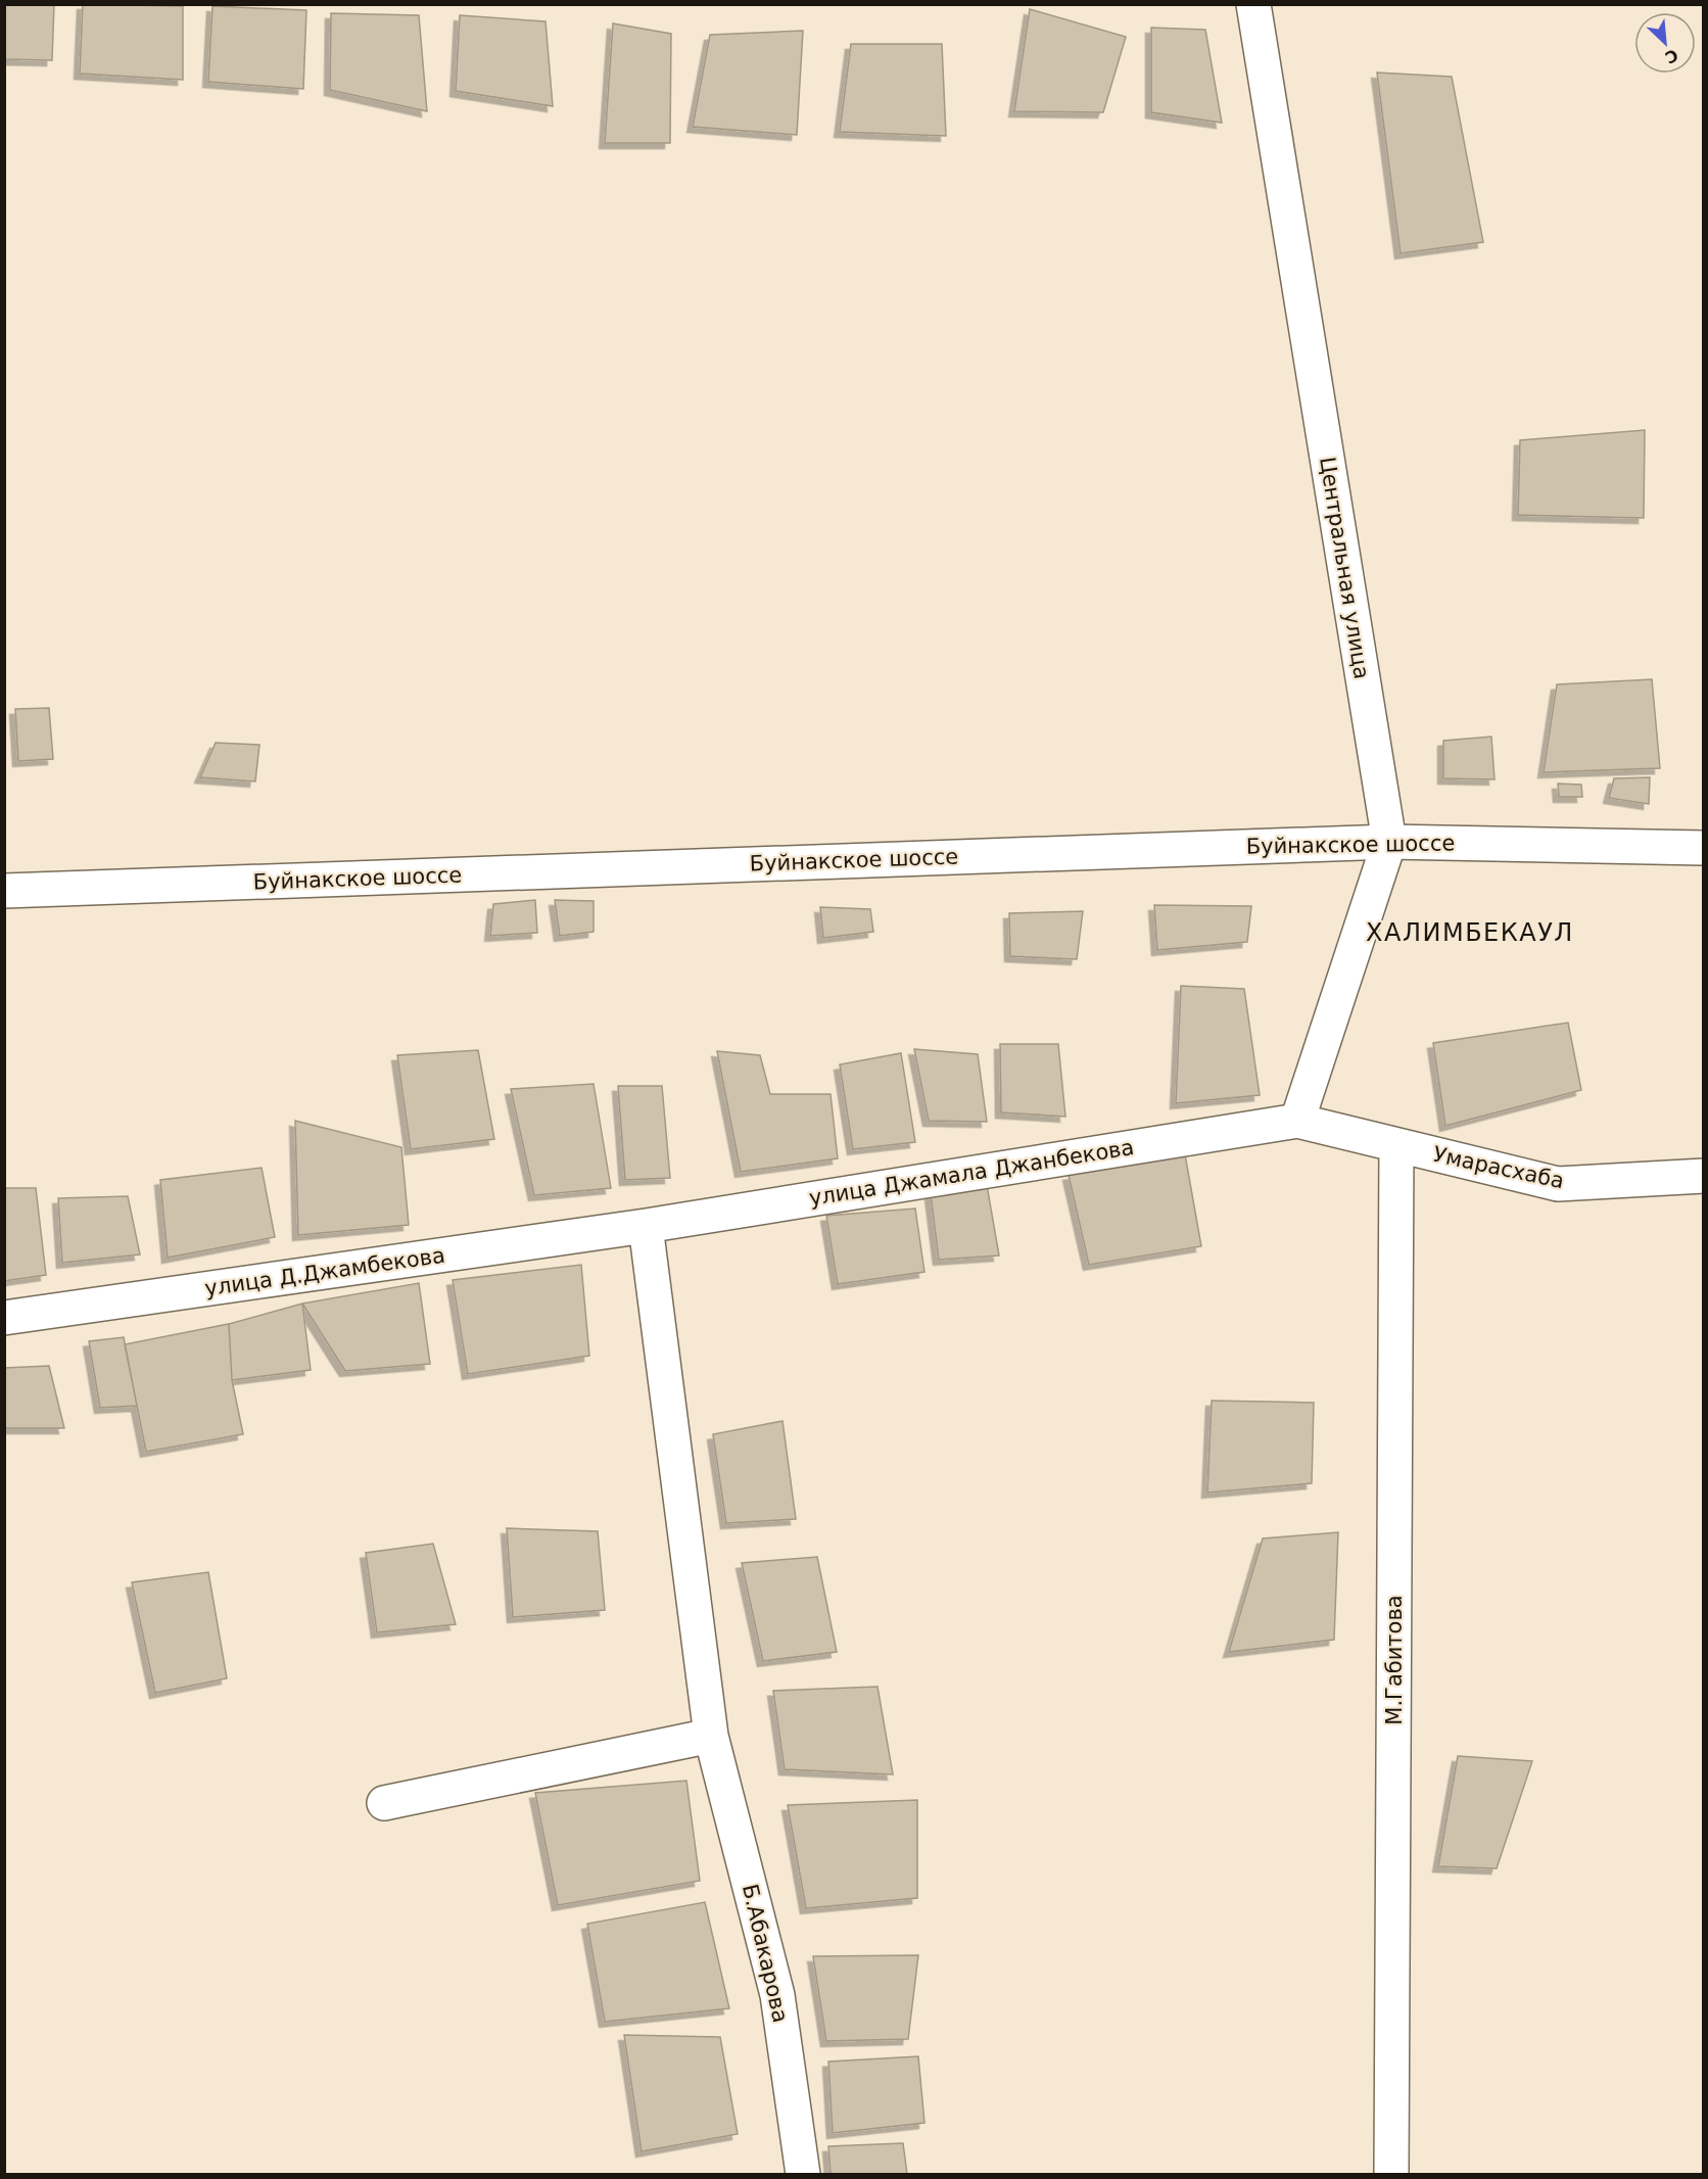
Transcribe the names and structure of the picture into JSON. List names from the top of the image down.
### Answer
{
  "streets": {
    "street": [
      "Центральная улица",
      "Буйнакское шоссе",
      "Умарасхаба",
      "улица Джамала Джанбекова",
      "улица Д.Джамбекова",
      "М.Габитова",
      "Б.Абакарова"
    ]
  },
  "crossings": [
    ["Центральная улица", "Буйнакское шоссе"],
    ["Центральная улица", "Умарасхаба"],
    ["Центральная улица", "улица Джамала Джанбекова"],
    ["Умарасхаба", "улица Джамала Джанбекова"],
    ["Умарасхаба", "М.Габитова"],
    ["улица Джамала Джанбекова", "улица Д.Джамбекова"],
    ["улица Джамала Джанбекова", "Б.Абакарова"],
    ["улица Д.Джамбекова", "Б.Абакарова"]
  ],
  "districts": ["ХАЛИМБЕКАУЛ"],
  "north": "bottom right"
}
